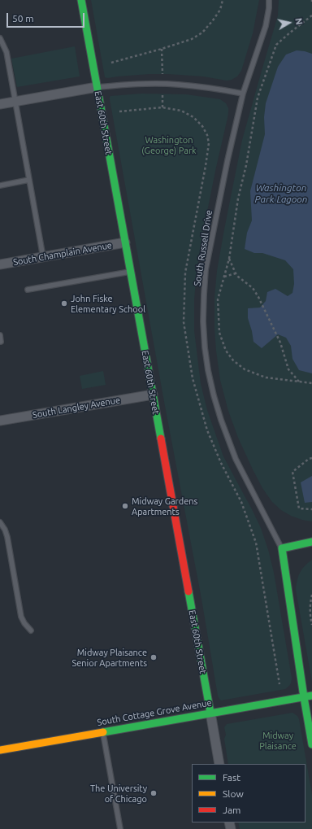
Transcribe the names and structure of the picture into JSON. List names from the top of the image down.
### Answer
{
  "streets": {
    "street": [
      "East 60th Street",
      "South Champlain Avenue",
      "South Langley Avenue",
      "South Cottage Grove Avenue"
    ],
    "lane": ["South Russell Drive"]
  },
  "crossings": [
    ["East 60th Street", "South Champlain Avenue"],
    ["East 60th Street", "South Langley Avenue"],
    ["East 60th Street", "South Cottage Grove Avenue"]
  ],
  "water": ["Washington Park Lagoon"],
  "parks": ["Washington (George) Park", "Midway Plaisance"],
  "places": [
    "John Fiske Elementary School",
    "Midway Gardens Apartments",
    "Midway Plaisance Senior Apartments",
    "The University of Chicago"
  ],
  "legend": ["Fast", "Slow", "Jam"],
  "scale_bar": "50 m",
  "north": "right"
}
